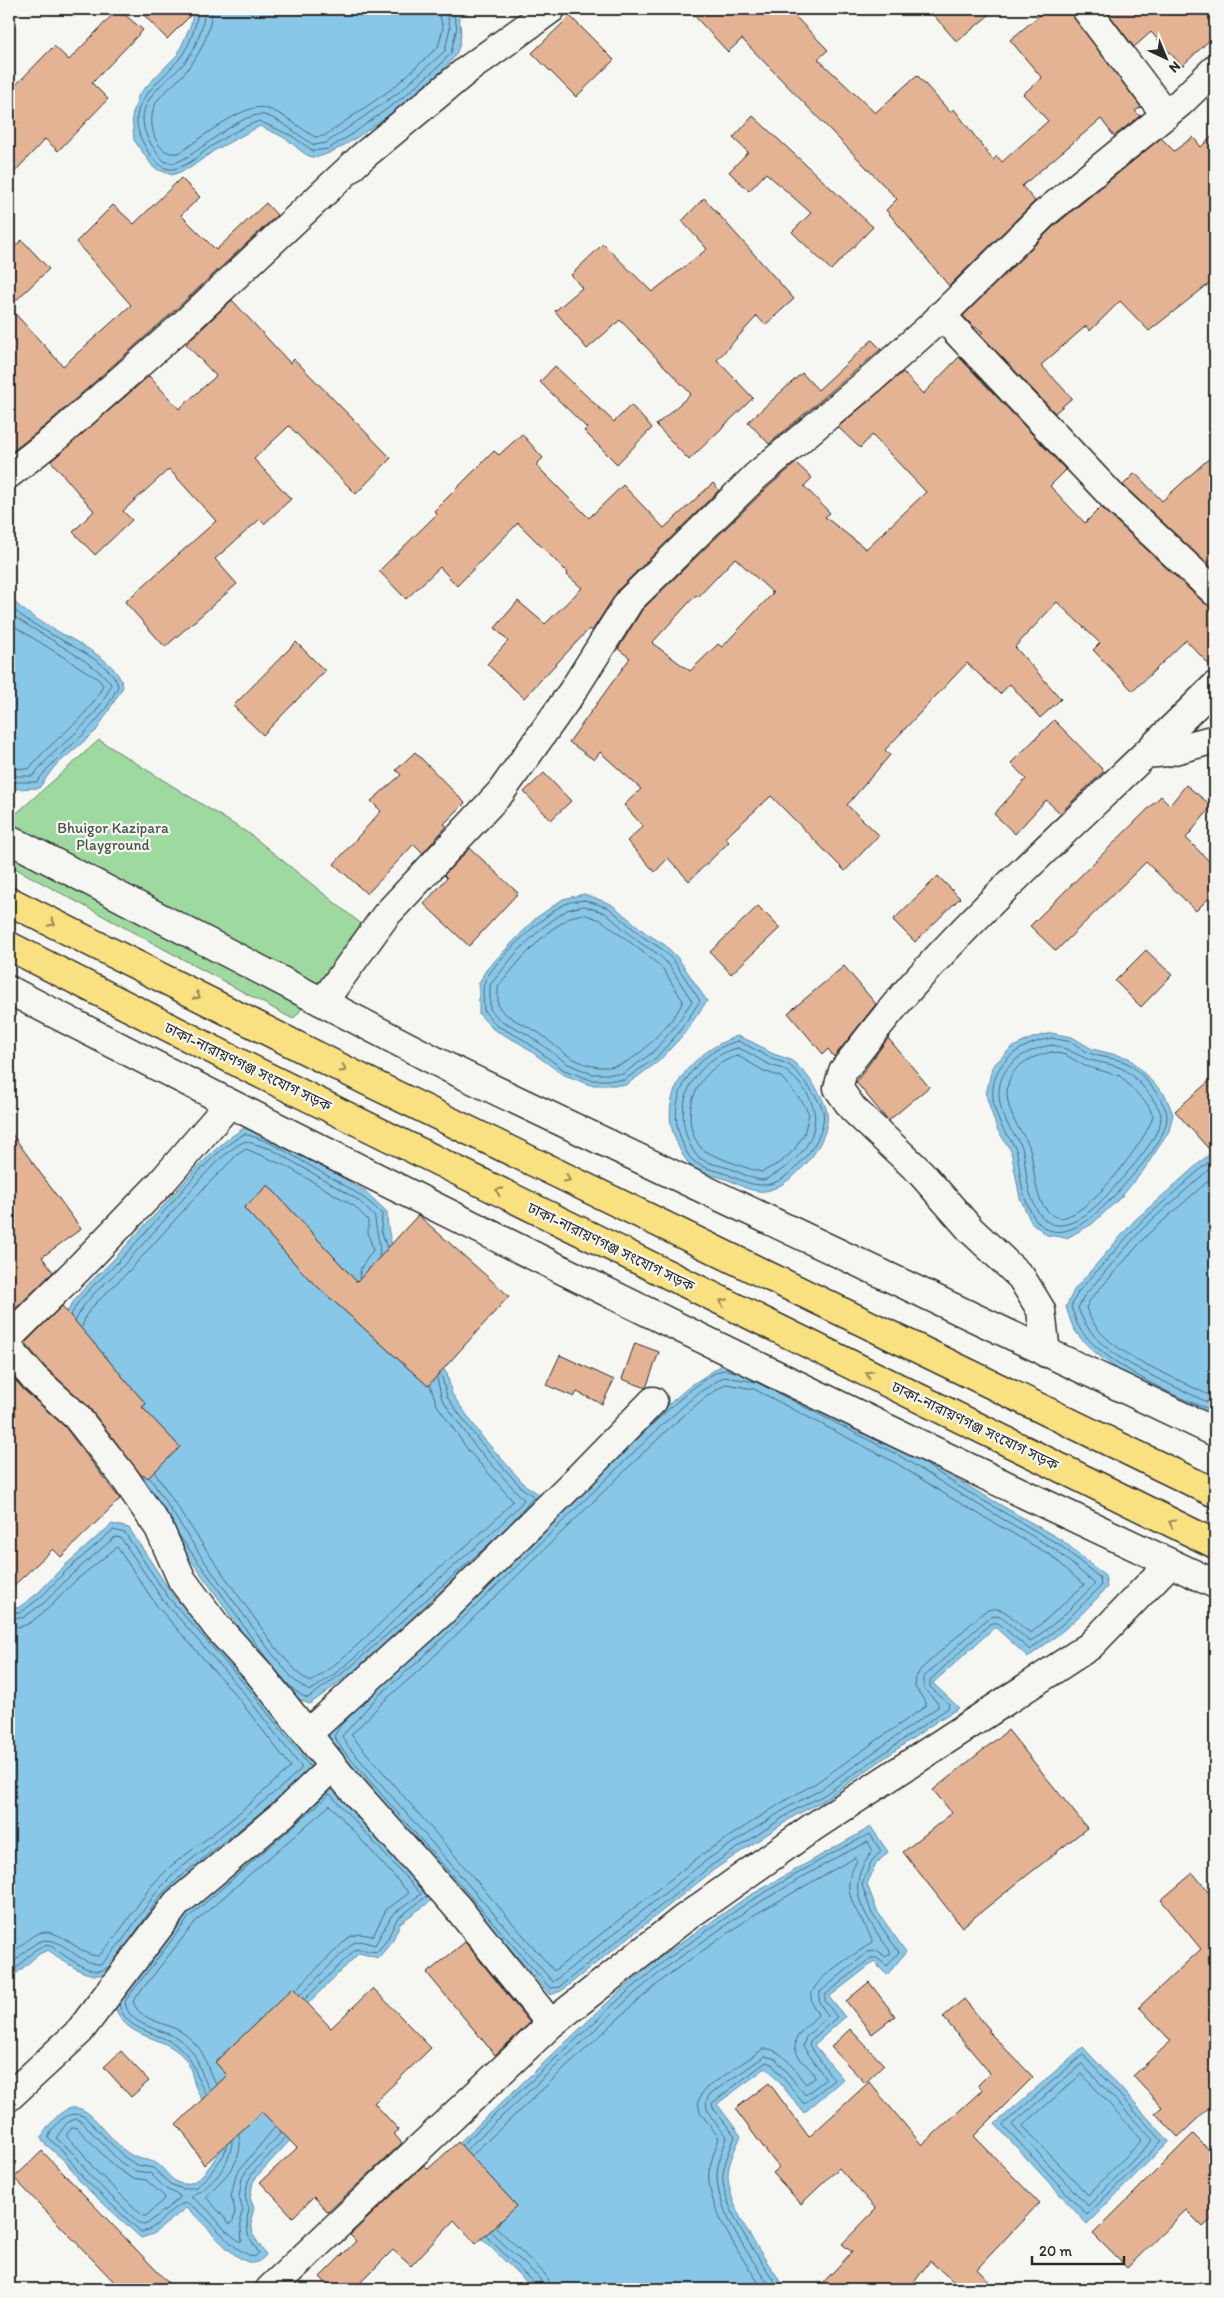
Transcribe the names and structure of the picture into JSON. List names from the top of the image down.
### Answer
{
  "streets": {
    "main road": ["ঢাকা-নারায়ণগঞ্জ সংযোগ সড়ক"]
  },
  "parks": ["Bhuigor Kazipara Playground"],
  "scale_bar": "20 m",
  "north": "bottom right"
}
